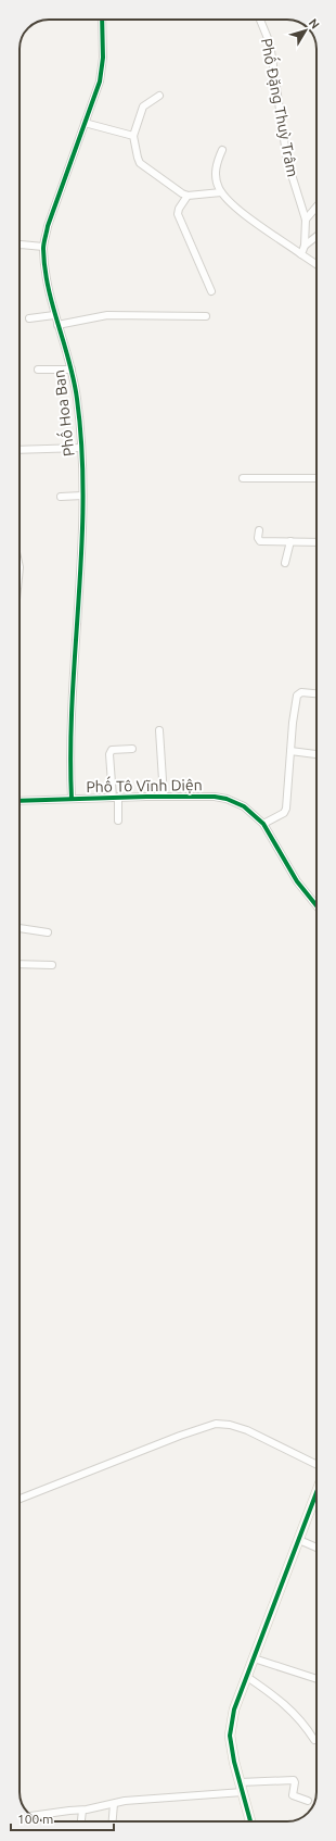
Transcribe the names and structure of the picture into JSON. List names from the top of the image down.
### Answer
{
  "streets": {
    "street": ["Phố Đặng Thuỳ Trâm", "Phố Hoa Ban", "Phố Tô Vĩnh Diện"]
  },
  "crossings": [
    ["Phố Hoa Ban", "Phố Tô Vĩnh Diện"]
  ],
  "scale_bar": "100 m",
  "north": "top right"
}
